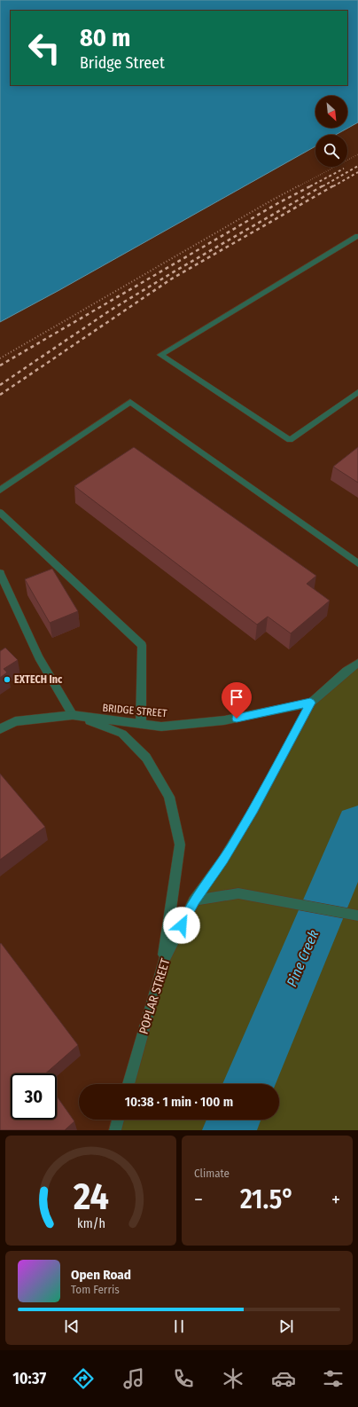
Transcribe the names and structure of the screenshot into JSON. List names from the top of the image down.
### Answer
{
  "streets": {
    "street": ["BRIDGE STREET", "POPLAR STREET"]
  },
  "crossings": [
    ["BRIDGE STREET", "POPLAR STREET"]
  ],
  "water": ["Pine Creek"],
  "places": ["EXTECH Inc"],
  "north": "bottom right",
  "page": {
    "turn": ["80 m", "Bridge Street"],
    "limit": "30",
    "trip": "10:38 · 1 min · 100 m",
    "tile": "Climate",
    "heat": ["−", "21.5°", "+"],
    "song": ["Open Road", "Tom Ferris"],
    "tabs": "10:37",
    "gauge": ["24", "km/h"]
  }
}
